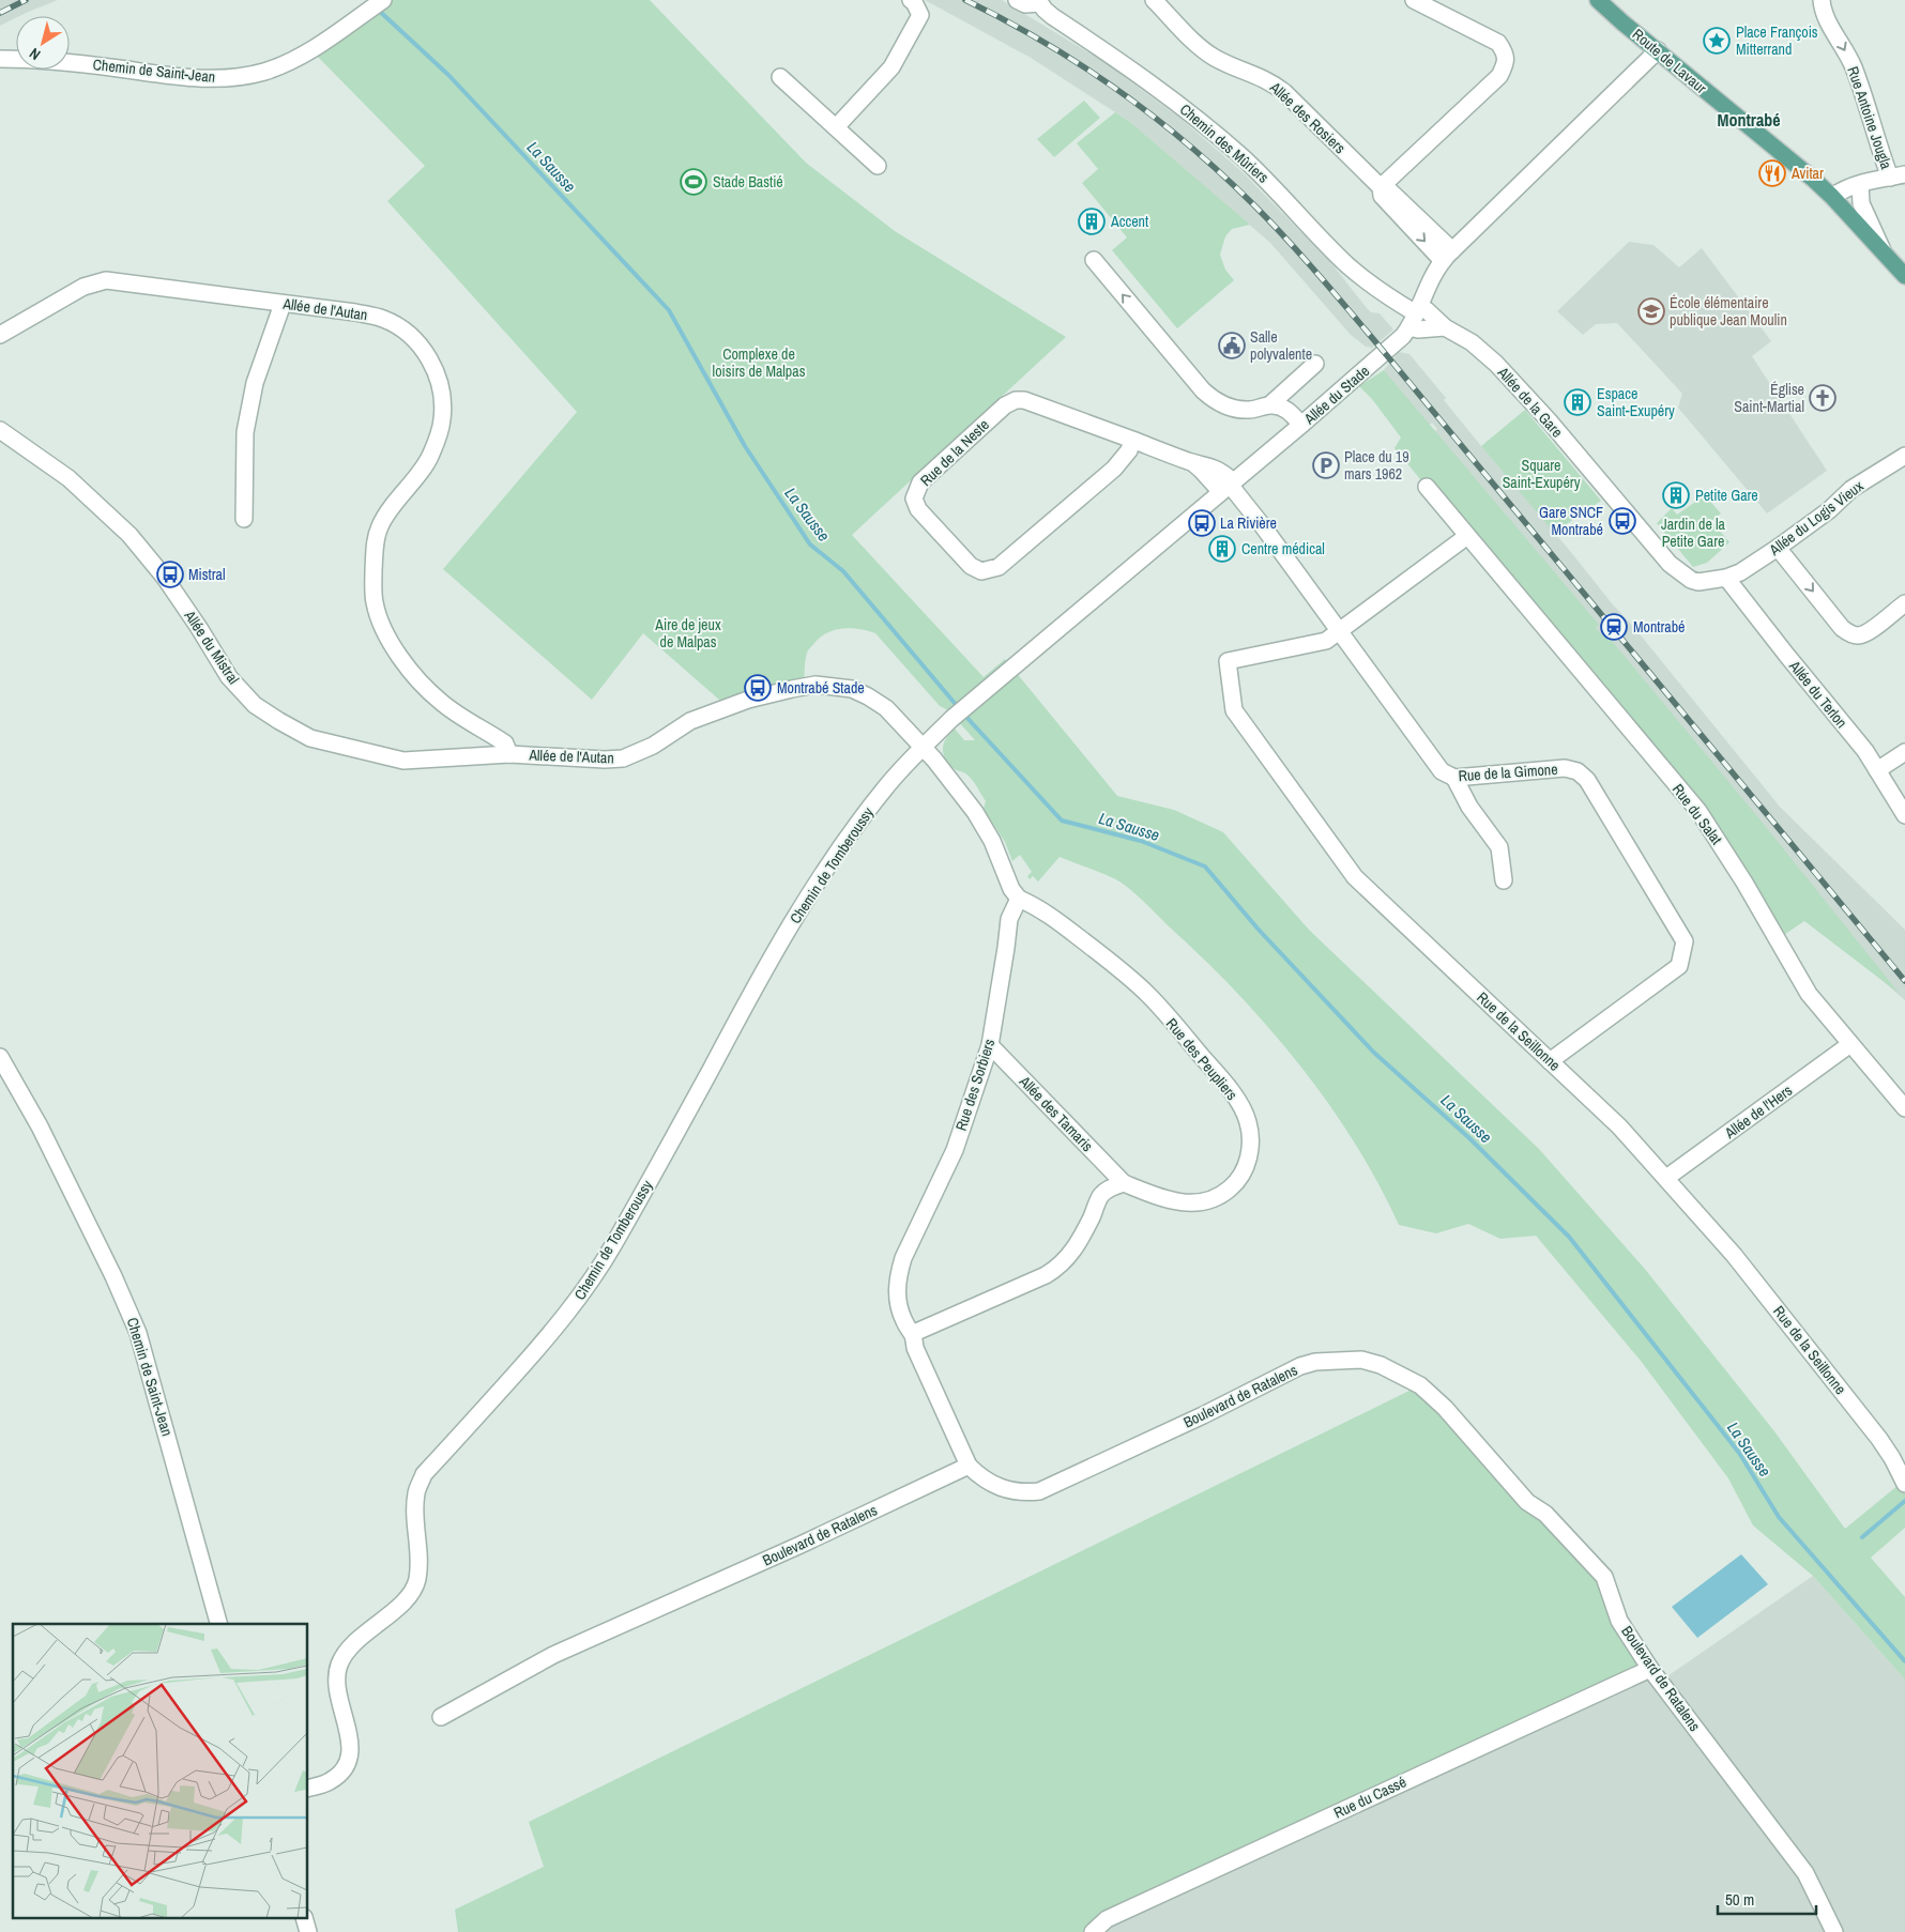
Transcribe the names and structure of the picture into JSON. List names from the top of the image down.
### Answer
{
  "streets": {
    "main road": ["Route de Lavaur"],
    "street": [
      "Chemin de Saint-Jean",
      "Allée des Rosiers",
      "Rue Antoine Jougla",
      "Chemin des Mûriers",
      "Allée de l'Autan",
      "Allée du Stade",
      "Allée de la Gare",
      "Rue de la Neste",
      "Allée du Logis Vieux",
      "Allée du Mistral",
      "Allée du Terlon",
      "Rue de la Gimone",
      "Rue du Salat",
      "Chemin de Tomberoussy",
      "Rue de la Seillonne",
      "Rue des Peupliers",
      "Rue des Sorbiers",
      "Allée de l'Hers",
      "Allée des Tamaris",
      "Boulevard de Ratalens",
      "Rue du Cassé"
    ]
  },
  "crossings": [
    ["Route de Lavaur", "Allée du Stade"],
    ["Allée des Rosiers", "Allée du Stade"],
    ["Chemin des Mûriers", "Allée du Stade"],
    ["Chemin des Mûriers", "Allée de la Gare"],
    ["Allée de l'Autan", "Allée du Stade"],
    ["Allée de l'Autan", "Allée du Mistral"],
    ["Allée de l'Autan", "Chemin de Tomberoussy"],
    ["Allée du Stade", "Allée de la Gare"],
    ["Allée du Stade", "Rue de la Neste"],
    ["Allée du Stade", "Rue de la Gimone"],
    ["Allée du Stade", "Chemin de Tomberoussy"],
    ["Allée de la Gare", "Allée du Logis Vieux"],
    ["Allée de la Gare", "Allée du Terlon"],
    ["Rue de la Neste", "Rue de la Gimone"],
    ["Allée du Logis Vieux", "Allée du Terlon"],
    ["Rue de la Gimone", "Rue de la Seillonne"],
    ["Rue du Salat", "Allée de l'Hers"],
    ["Rue de la Seillonne", "Allée de l'Hers"],
    ["Rue des Peupliers", "Rue des Sorbiers"],
    ["Rue des Peupliers", "Allée des Tamaris"],
    ["Rue des Sorbiers", "Allée des Tamaris"],
    ["Rue des Sorbiers", "Boulevard de Ratalens"],
    ["Boulevard de Ratalens", "Rue du Cassé"]
  ],
  "one_way": ["Rue Antoine Jougla"],
  "districts": ["Montrabé"],
  "water": ["La Sausse"],
  "parks": [
    "Complexe de loisirs de Malpas",
    "Square Saint-Exupéry",
    "Jardin de la Petite Gare",
    "Aire de jeux de Malpas"
  ],
  "places": {
    "place": ["Place François Mitterrand"],
    "restaurant": ["Avitar"],
    "sports": ["Stade Bastié"],
    "building": [
      "Accent",
      "Espace Saint-Exupéry",
      "Petite Gare",
      "Centre médical"
    ],
    "school or university": ["École élémentaire publique Jean Moulin"],
    "public building": ["Salle polyvalente"],
    "church": ["Église Saint-Martial"],
    "parking": ["Place du 19 mars 1962"],
    "bus stop": [
      "Gare SNCF Montrabé",
      "La Rivière",
      "Mistral",
      "Montrabé Stade"
    ],
    "station": ["Montrabé"]
  },
  "scale_bar": "50 m",
  "north": "bottom left"
}
